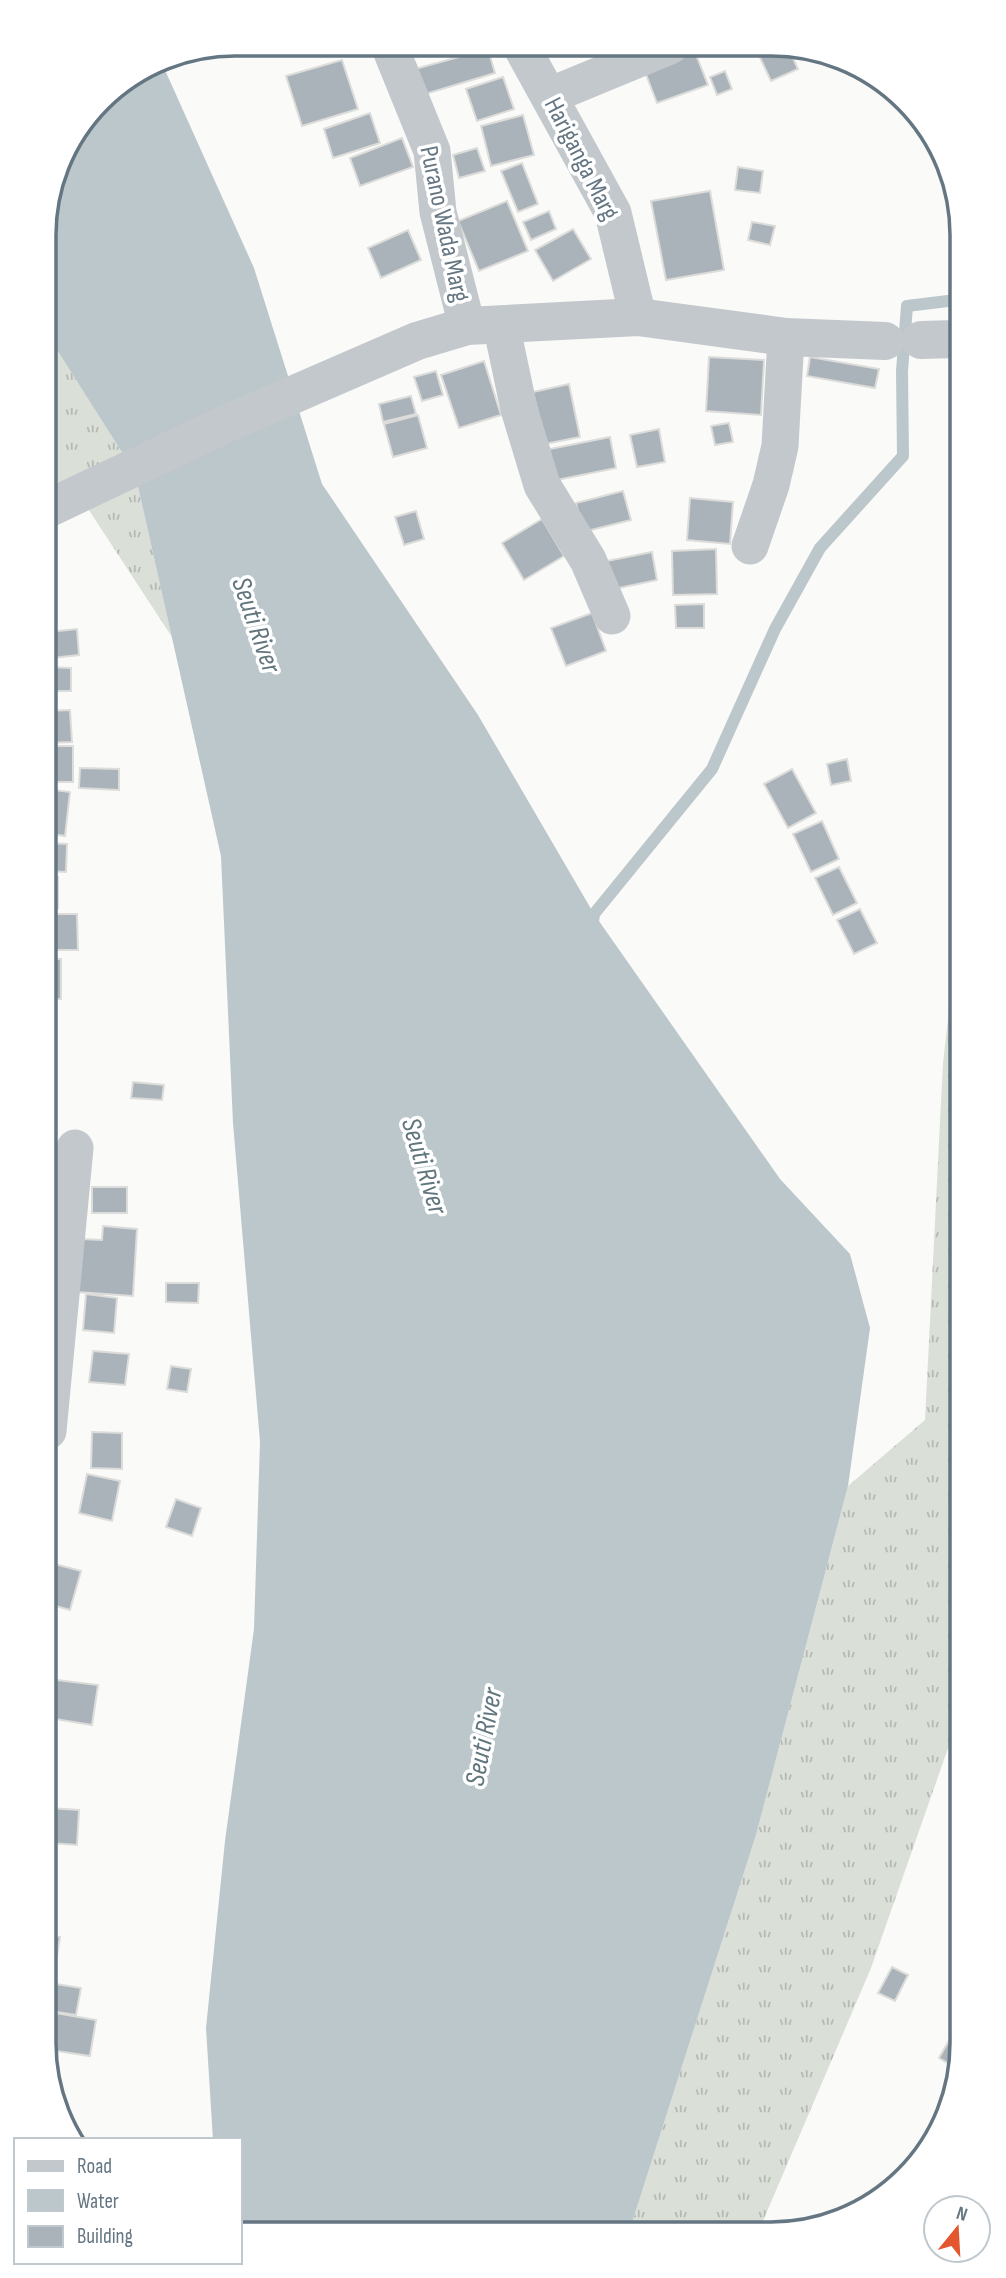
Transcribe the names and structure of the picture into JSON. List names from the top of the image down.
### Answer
{
  "streets": {
    "street": ["Hariganga Marg", "Purano Wada Marg"]
  },
  "water": ["Seuti River"],
  "legend": ["Road", "Water", "Building"],
  "north": "top"
}
